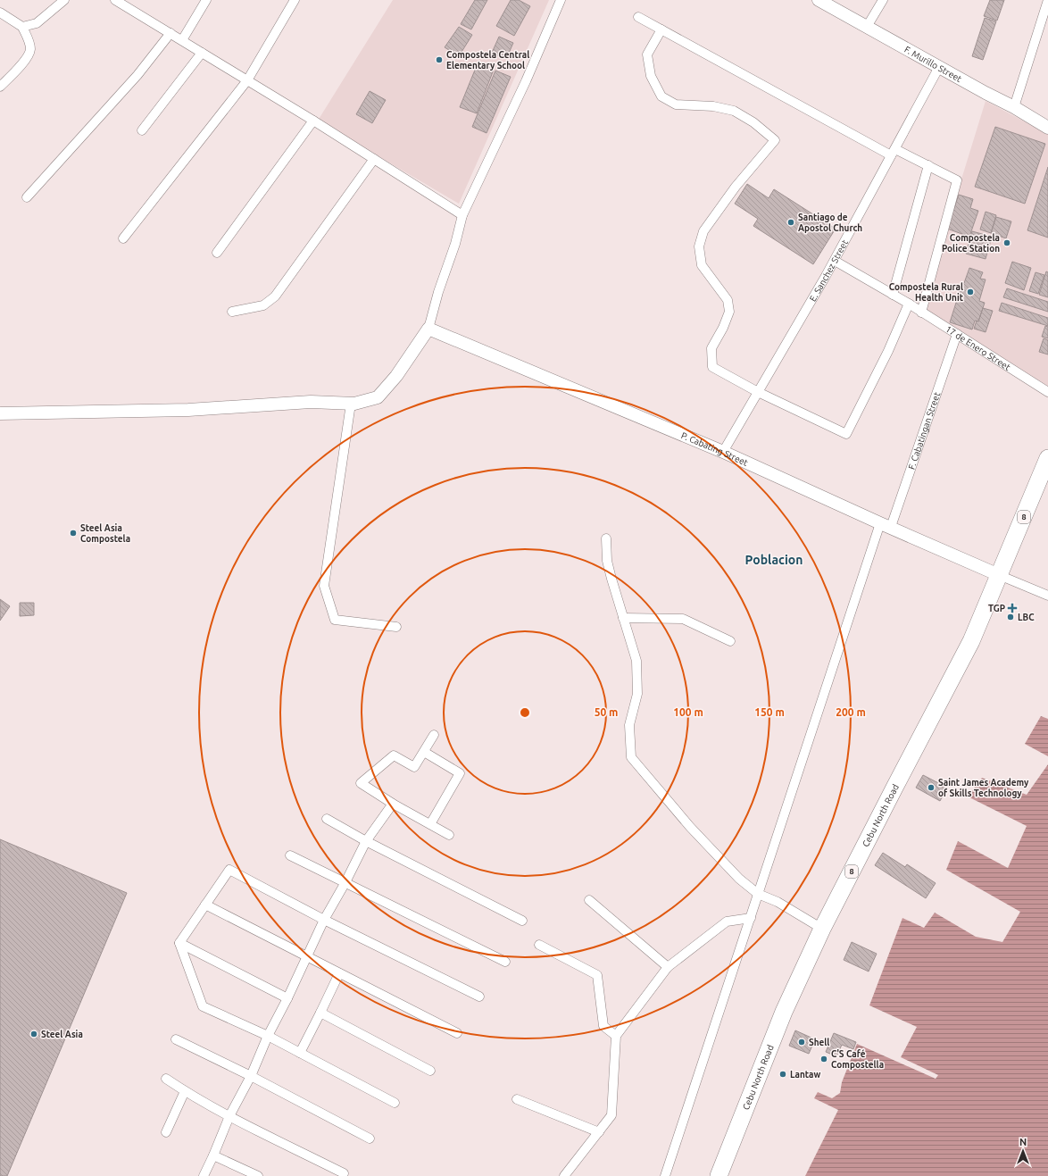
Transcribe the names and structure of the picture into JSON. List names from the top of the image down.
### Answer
{
  "streets": {
    "highway": ["8", "Cebu North Road"],
    "street": [
      "F. Murillo Street",
      "E. Sanchez Street",
      "17 de Enero Street",
      "F. Cabatingan Street",
      "P. Cabating Street"
    ]
  },
  "crossings": [
    ["F. Murillo Street", "E. Sanchez Street"],
    ["E. Sanchez Street", "17 de Enero Street"],
    ["E. Sanchez Street", "P. Cabating Street"],
    ["17 de Enero Street", "F. Cabatingan Street"],
    ["F. Cabatingan Street", "P. Cabating Street"],
    ["P. Cabating Street", "Cebu North Road"]
  ],
  "districts": ["Poblacion"],
  "places": {
    "other": [
      "Compostela Central Elementary School",
      "Santiago de Apostol Church",
      "Compostela Police Station",
      "Compostela Rural Health Unit",
      "Steel Asia Compostela",
      "LBC",
      "Saint James Academy of Skills Technology",
      "Steel Asia",
      "Shell",
      "C'S Café Compostella",
      "Lantaw"
    ],
    "health": ["TGP"]
  },
  "north": "top",
  "rings": [
    "50 m",
    "100 m",
    "150 m",
    "200 m"
  ]
}
